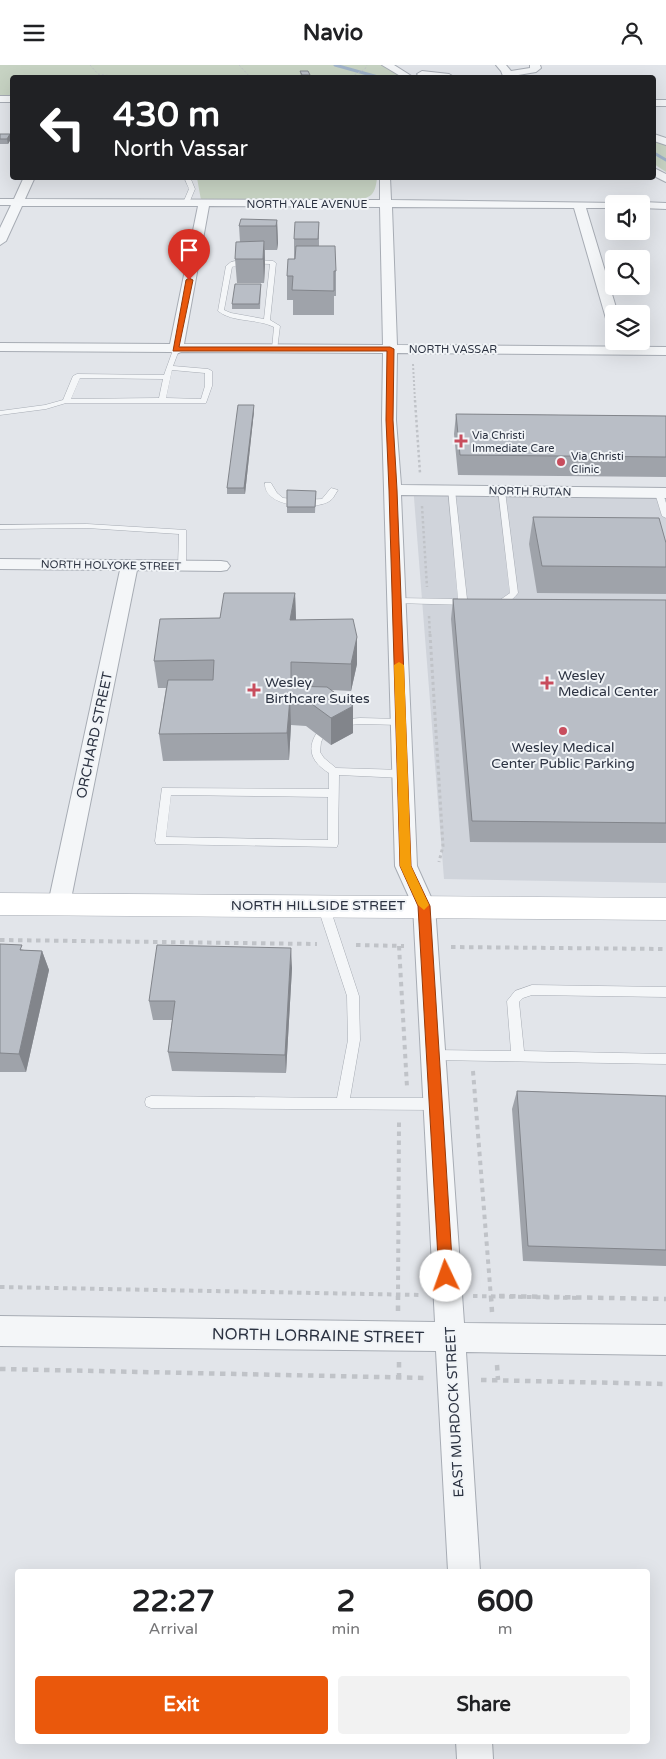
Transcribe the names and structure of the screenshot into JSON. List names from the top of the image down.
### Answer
{
  "streets": {
    "main road": ["NORTH HILLSIDE STREET"],
    "street": [
      "NORTH YALE AVENUE",
      "NORTH VASSAR",
      "NORTH RUTAN",
      "NORTH HOLYOKE STREET",
      "ORCHARD STREET",
      "NORTH LORRAINE STREET",
      "EAST MURDOCK STREET"
    ]
  },
  "crossings": [
    ["NORTH YALE AVENUE", "EAST MURDOCK STREET"],
    ["NORTH VASSAR", "EAST MURDOCK STREET"],
    ["NORTH RUTAN", "EAST MURDOCK STREET"],
    ["NORTH HOLYOKE STREET", "ORCHARD STREET"],
    ["ORCHARD STREET", "NORTH HILLSIDE STREET"],
    ["NORTH HILLSIDE STREET", "EAST MURDOCK STREET"],
    ["NORTH LORRAINE STREET", "EAST MURDOCK STREET"]
  ],
  "places": {
    "health": ["Via Christi Immediate Care", "Wesley Medical Center", "Wesley Birthcare Suites"],
    "other": ["Via Christi Clinic", "Wesley Medical Center Public Parking"]
  },
  "page": {
    "header": "Navio",
    "turn": ["430 m", "North Vassar"],
    "eta": [
      "22:27",
      "Arrival",
      "2",
      "min",
      "600",
      "m"
    ],
    "buttons": ["Exit", "Share"]
  }
}
